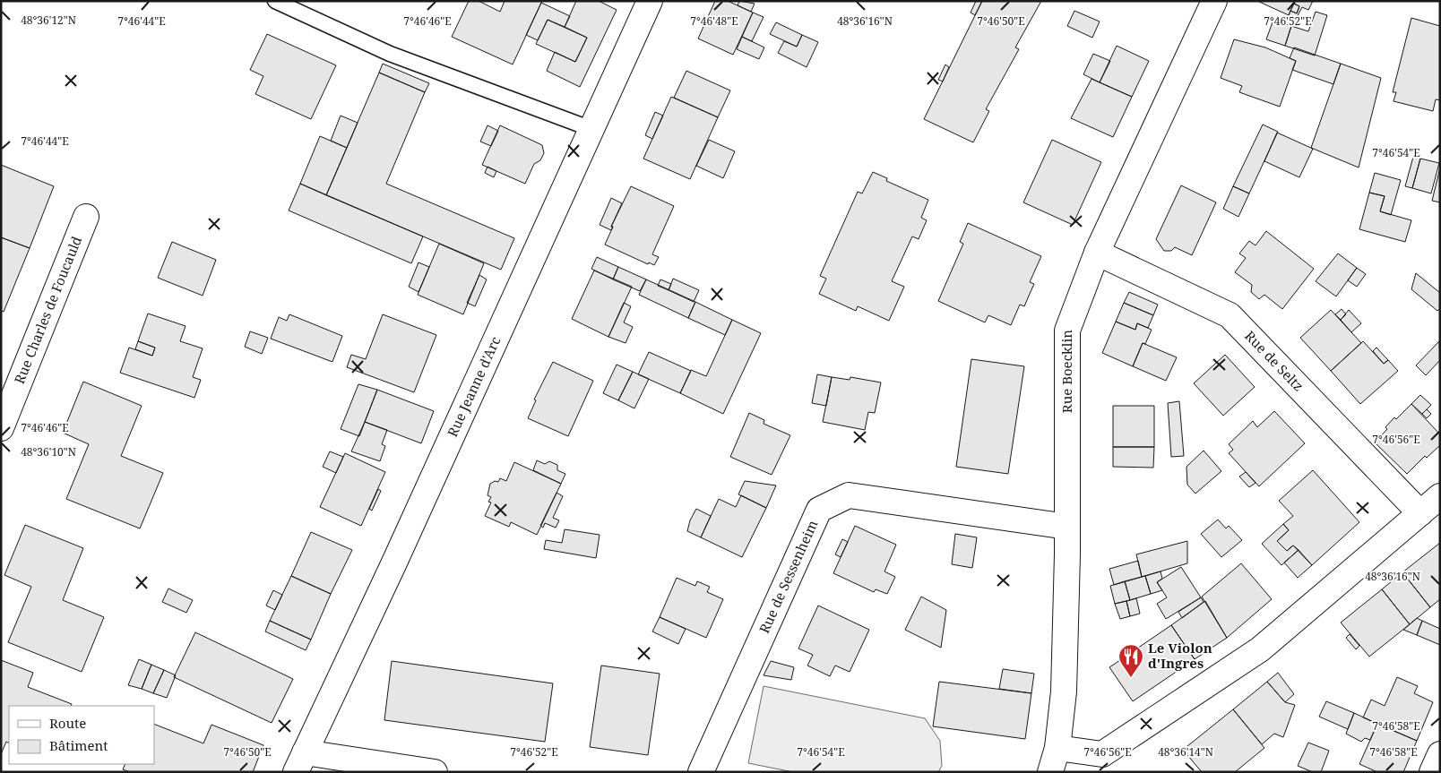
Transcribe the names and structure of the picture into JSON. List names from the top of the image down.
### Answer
{
  "streets": {
    "street": [
      "Rue Charles de Foucauld",
      "Rue de Seltz",
      "Rue Boecklin",
      "Rue Jeanne d'Arc",
      "Rue de Sessenheim"
    ]
  },
  "crossings": [
    ["Rue de Seltz", "Rue Boecklin"],
    ["Rue Boecklin", "Rue de Sessenheim"]
  ],
  "places": {
    "restaurant": ["Le Violon d'Ingres"]
  },
  "legend": ["Route", "Bâtiment"],
  "coordinates": [
    "48°36'12\"N",
    "7°46'44\"E",
    "7°46'46\"E",
    "7°46'48\"E",
    "48°36'16\"N",
    "7°46'50\"E",
    "7°46'52\"E",
    "7°46'54\"E",
    "7°46'56\"E",
    "48°36'10\"N",
    "7°46'58\"E",
    "48°36'14\"N"
  ]
}
